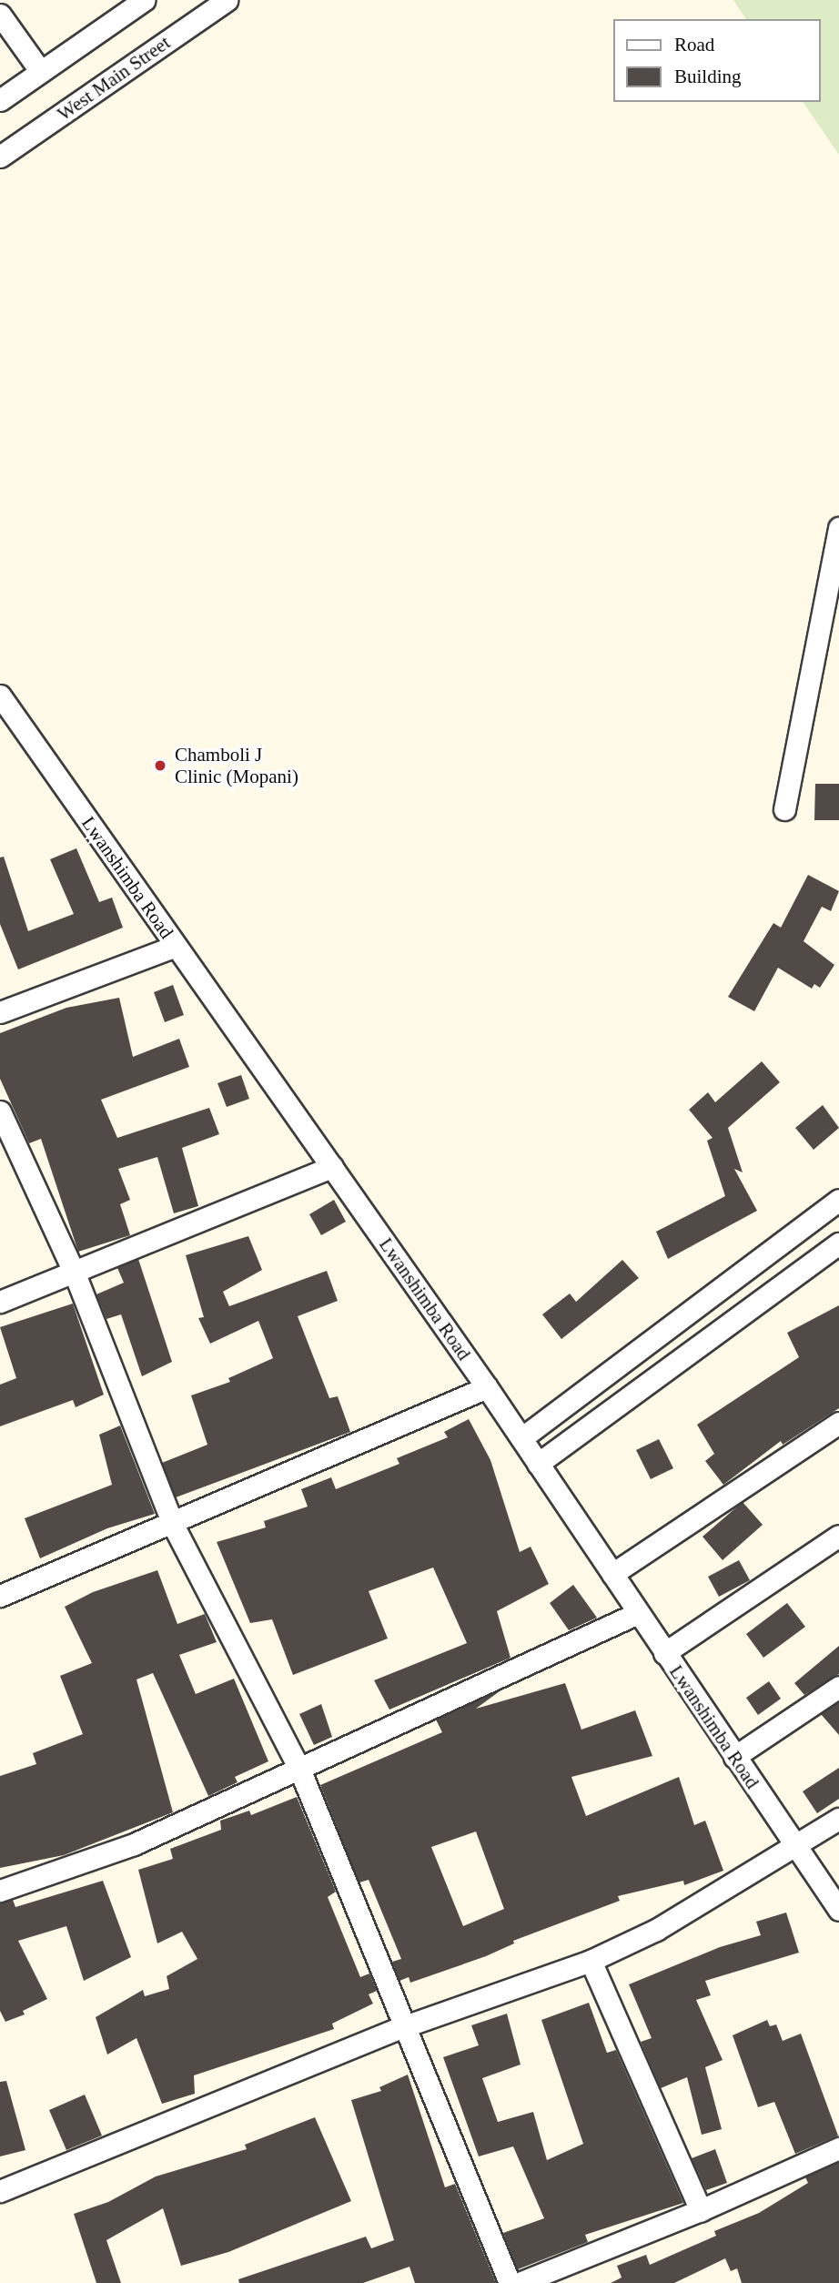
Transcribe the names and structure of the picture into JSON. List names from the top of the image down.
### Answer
{
  "streets": {
    "street": ["West Main Street", "Lwanshimba Road"]
  },
  "places": ["Chamboli J Clinic (Mopani)"],
  "legend": ["Road", "Building"]
}
